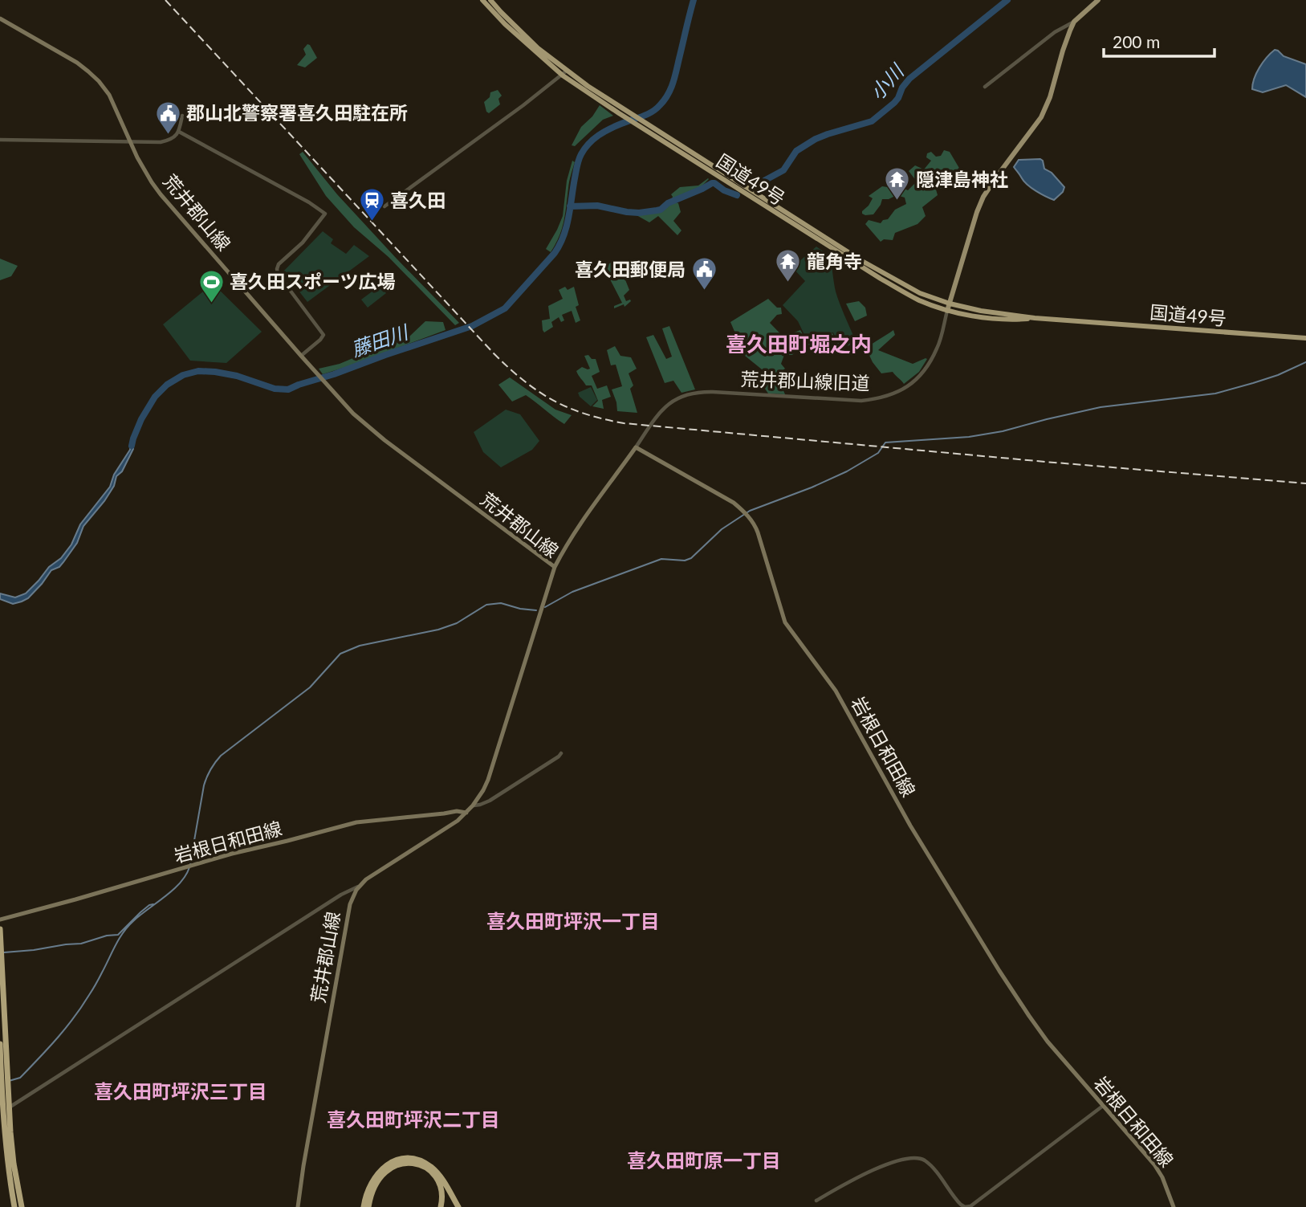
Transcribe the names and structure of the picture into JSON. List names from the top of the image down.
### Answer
{
  "streets": {
    "highway": ["国道49号"],
    "main road": ["荒井郡山線", "岩根日和田線"],
    "street": ["荒井郡山線旧道"]
  },
  "crossings": [
    ["国道49号", "荒井郡山線旧道"],
    ["荒井郡山線", "岩根日和田線"],
    ["荒井郡山線旧道", "岩根日和田線"]
  ],
  "districts": [
    "喜久田町堀之内",
    "喜久田町坪沢一丁目",
    "喜久田町坪沢三丁目",
    "喜久田町坪沢二丁目",
    "喜久田町原一丁目"
  ],
  "water": ["小川", "藤田川"],
  "places": {
    "public building": ["郡山北警察署喜久田駐在所", "喜久田郵便局"],
    "temple": ["隠津島神社", "龍角寺"],
    "station": ["喜久田"],
    "sports": ["喜久田スポーツ広場"]
  },
  "scale_bar": "200 m"
}
